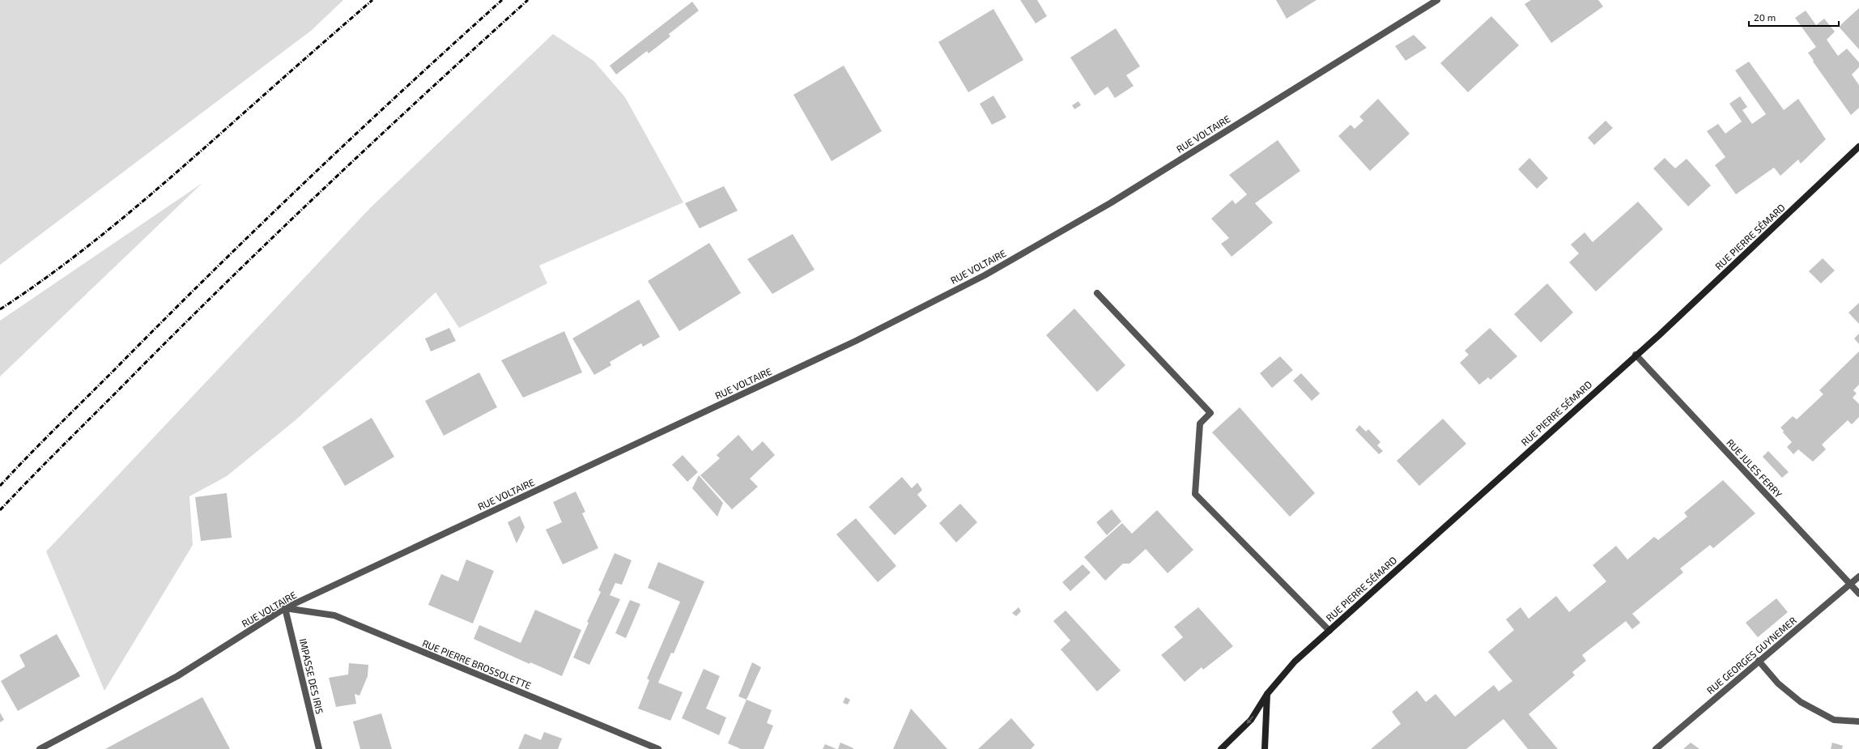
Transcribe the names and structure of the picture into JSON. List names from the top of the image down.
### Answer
{
  "streets": {
    "main road": ["RUE PIERRE SÉMARD"],
    "street": [
      "RUE VOLTAIRE",
      "RUE JULES FERRY",
      "RUE GEORGES GUYNEMER",
      "RUE PIERRE BROSSOLETTE",
      "IMPASSE DES IRIS"
    ]
  },
  "crossings": [
    ["RUE VOLTAIRE", "RUE PIERRE BROSSOLETTE"],
    ["RUE VOLTAIRE", "IMPASSE DES IRIS"],
    ["RUE PIERRE SÉMARD", "RUE JULES FERRY"],
    ["RUE JULES FERRY", "RUE GEORGES GUYNEMER"],
    ["RUE PIERRE BROSSOLETTE", "IMPASSE DES IRIS"]
  ],
  "scale_bar": "20 m"
}
